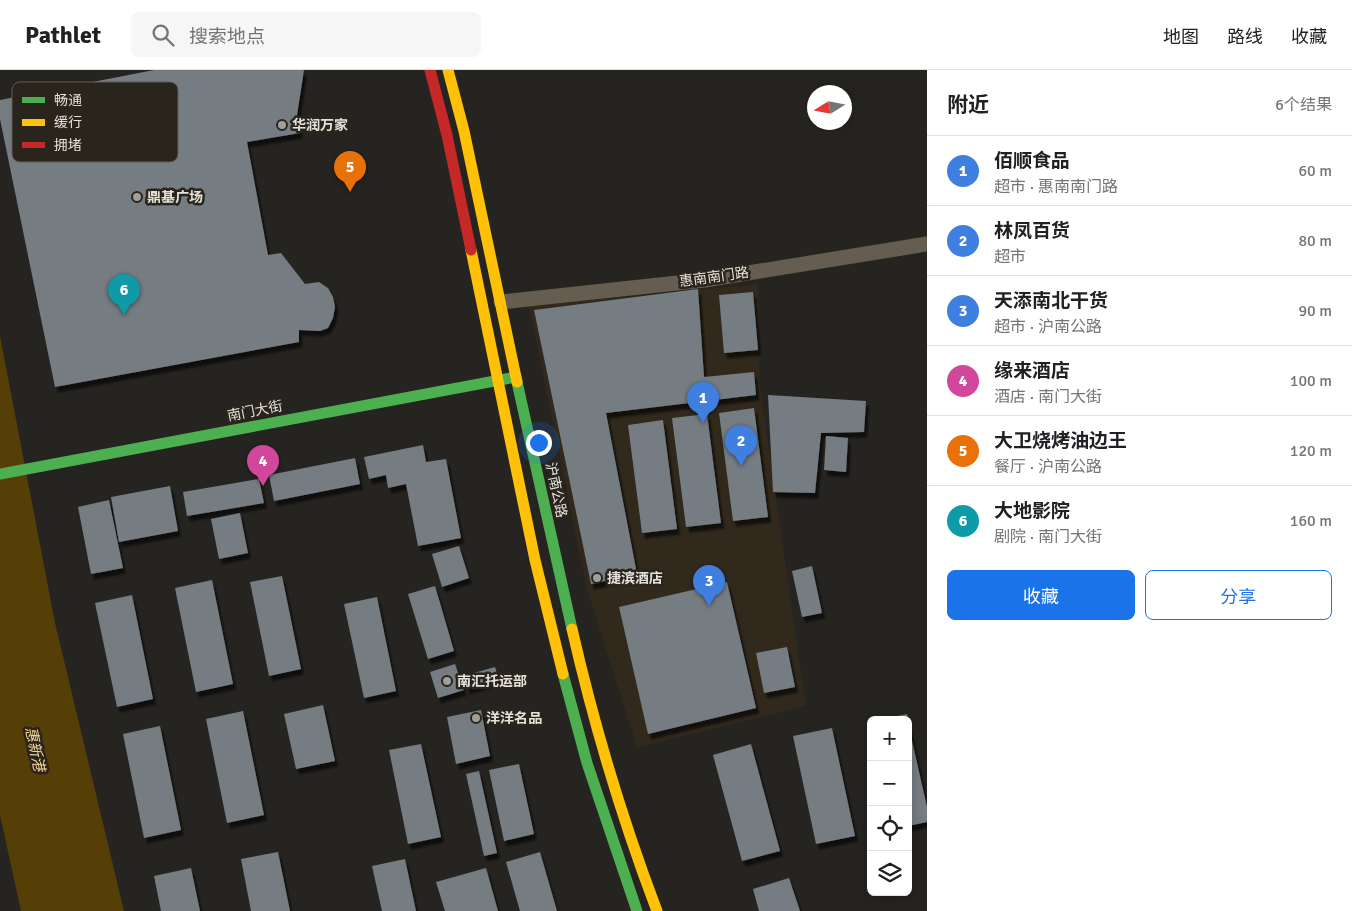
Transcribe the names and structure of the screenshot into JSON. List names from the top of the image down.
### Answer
{
  "streets": {
    "main road": ["南门大街", "沪南公路"],
    "street": ["惠南南门路"]
  },
  "crossings": [
    ["惠南南门路", "沪南公路"],
    ["南门大街", "沪南公路"]
  ],
  "water": ["惠新港"],
  "places": [
    "华润万家",
    "鼎基广场",
    "捷滨酒店",
    "南汇托运部",
    "洋洋名品"
  ],
  "legend": ["畅通", "缓行", "拥堵"],
  "north": "left",
  "page": {
    "header": "Pathlet",
    "search": "搜索地点",
    "nav": ["地图", "路线", "收藏"],
    "heading": ["附近", "6个结果"],
    "list": [
      {
        "mark": "1",
        "name": "佰顺食品",
        "note": "超市 · 惠南南门路",
        "value": "60 m"
      },
      {
        "mark": "2",
        "name": "林凤百货",
        "note": "超市",
        "value": "80 m"
      },
      {
        "mark": "3",
        "name": "天添南北干货",
        "note": "超市 · 沪南公路",
        "value": "90 m"
      },
      {
        "mark": "4",
        "name": "缘来酒店",
        "note": "酒店 · 南门大街",
        "value": "100 m"
      },
      {
        "mark": "5",
        "name": "大卫烧烤油边王",
        "note": "餐厅 · 沪南公路",
        "value": "120 m"
      },
      {
        "mark": "6",
        "name": "大地影院",
        "note": "剧院 · 南门大街",
        "value": "160 m"
      }
    ],
    "pins": [
      "5",
      "6",
      "1",
      "2",
      "4",
      "3"
    ],
    "buttons": ["收藏", "分享"],
    "map_buttons": ["+", "−"]
  }
}
